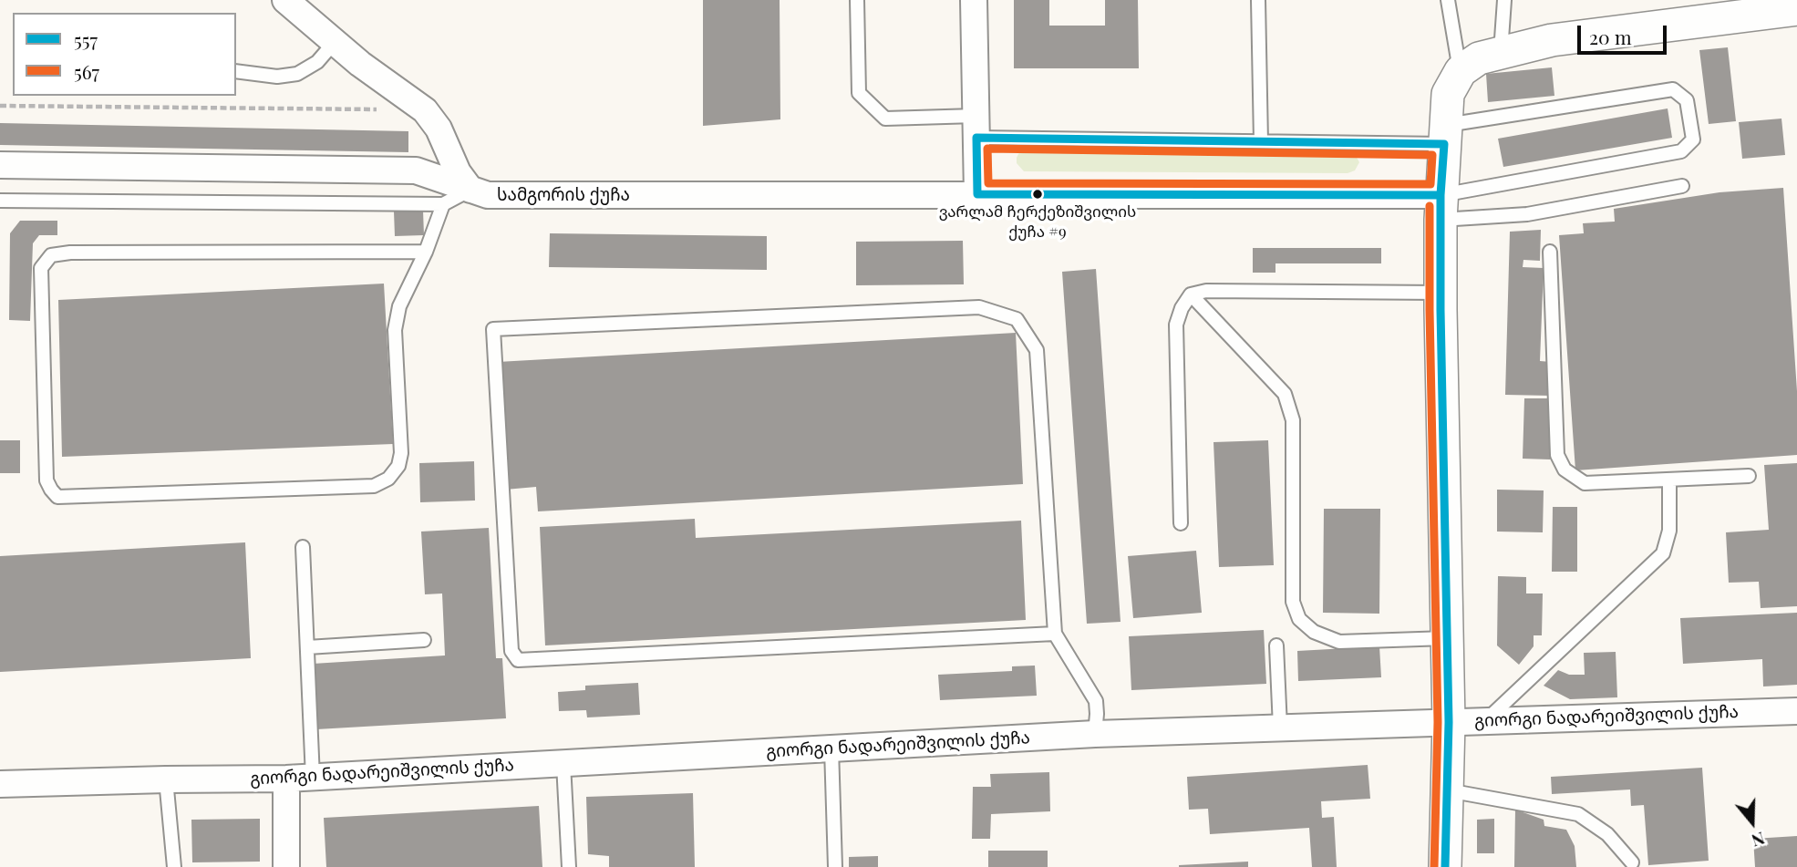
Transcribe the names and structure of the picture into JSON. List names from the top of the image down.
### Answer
{
  "streets": {
    "street": ["სამგორის ქუჩა", "გიორგი ნადარეიშვილის ქუჩა"]
  },
  "places": ["ვარლამ ჩერქეზიშვილის ქუჩა #9"],
  "lines": ["transit line 557", "transit line 567"],
  "legend": ["557", "567"],
  "scale_bar": "20 m",
  "north": "bottom"
}
